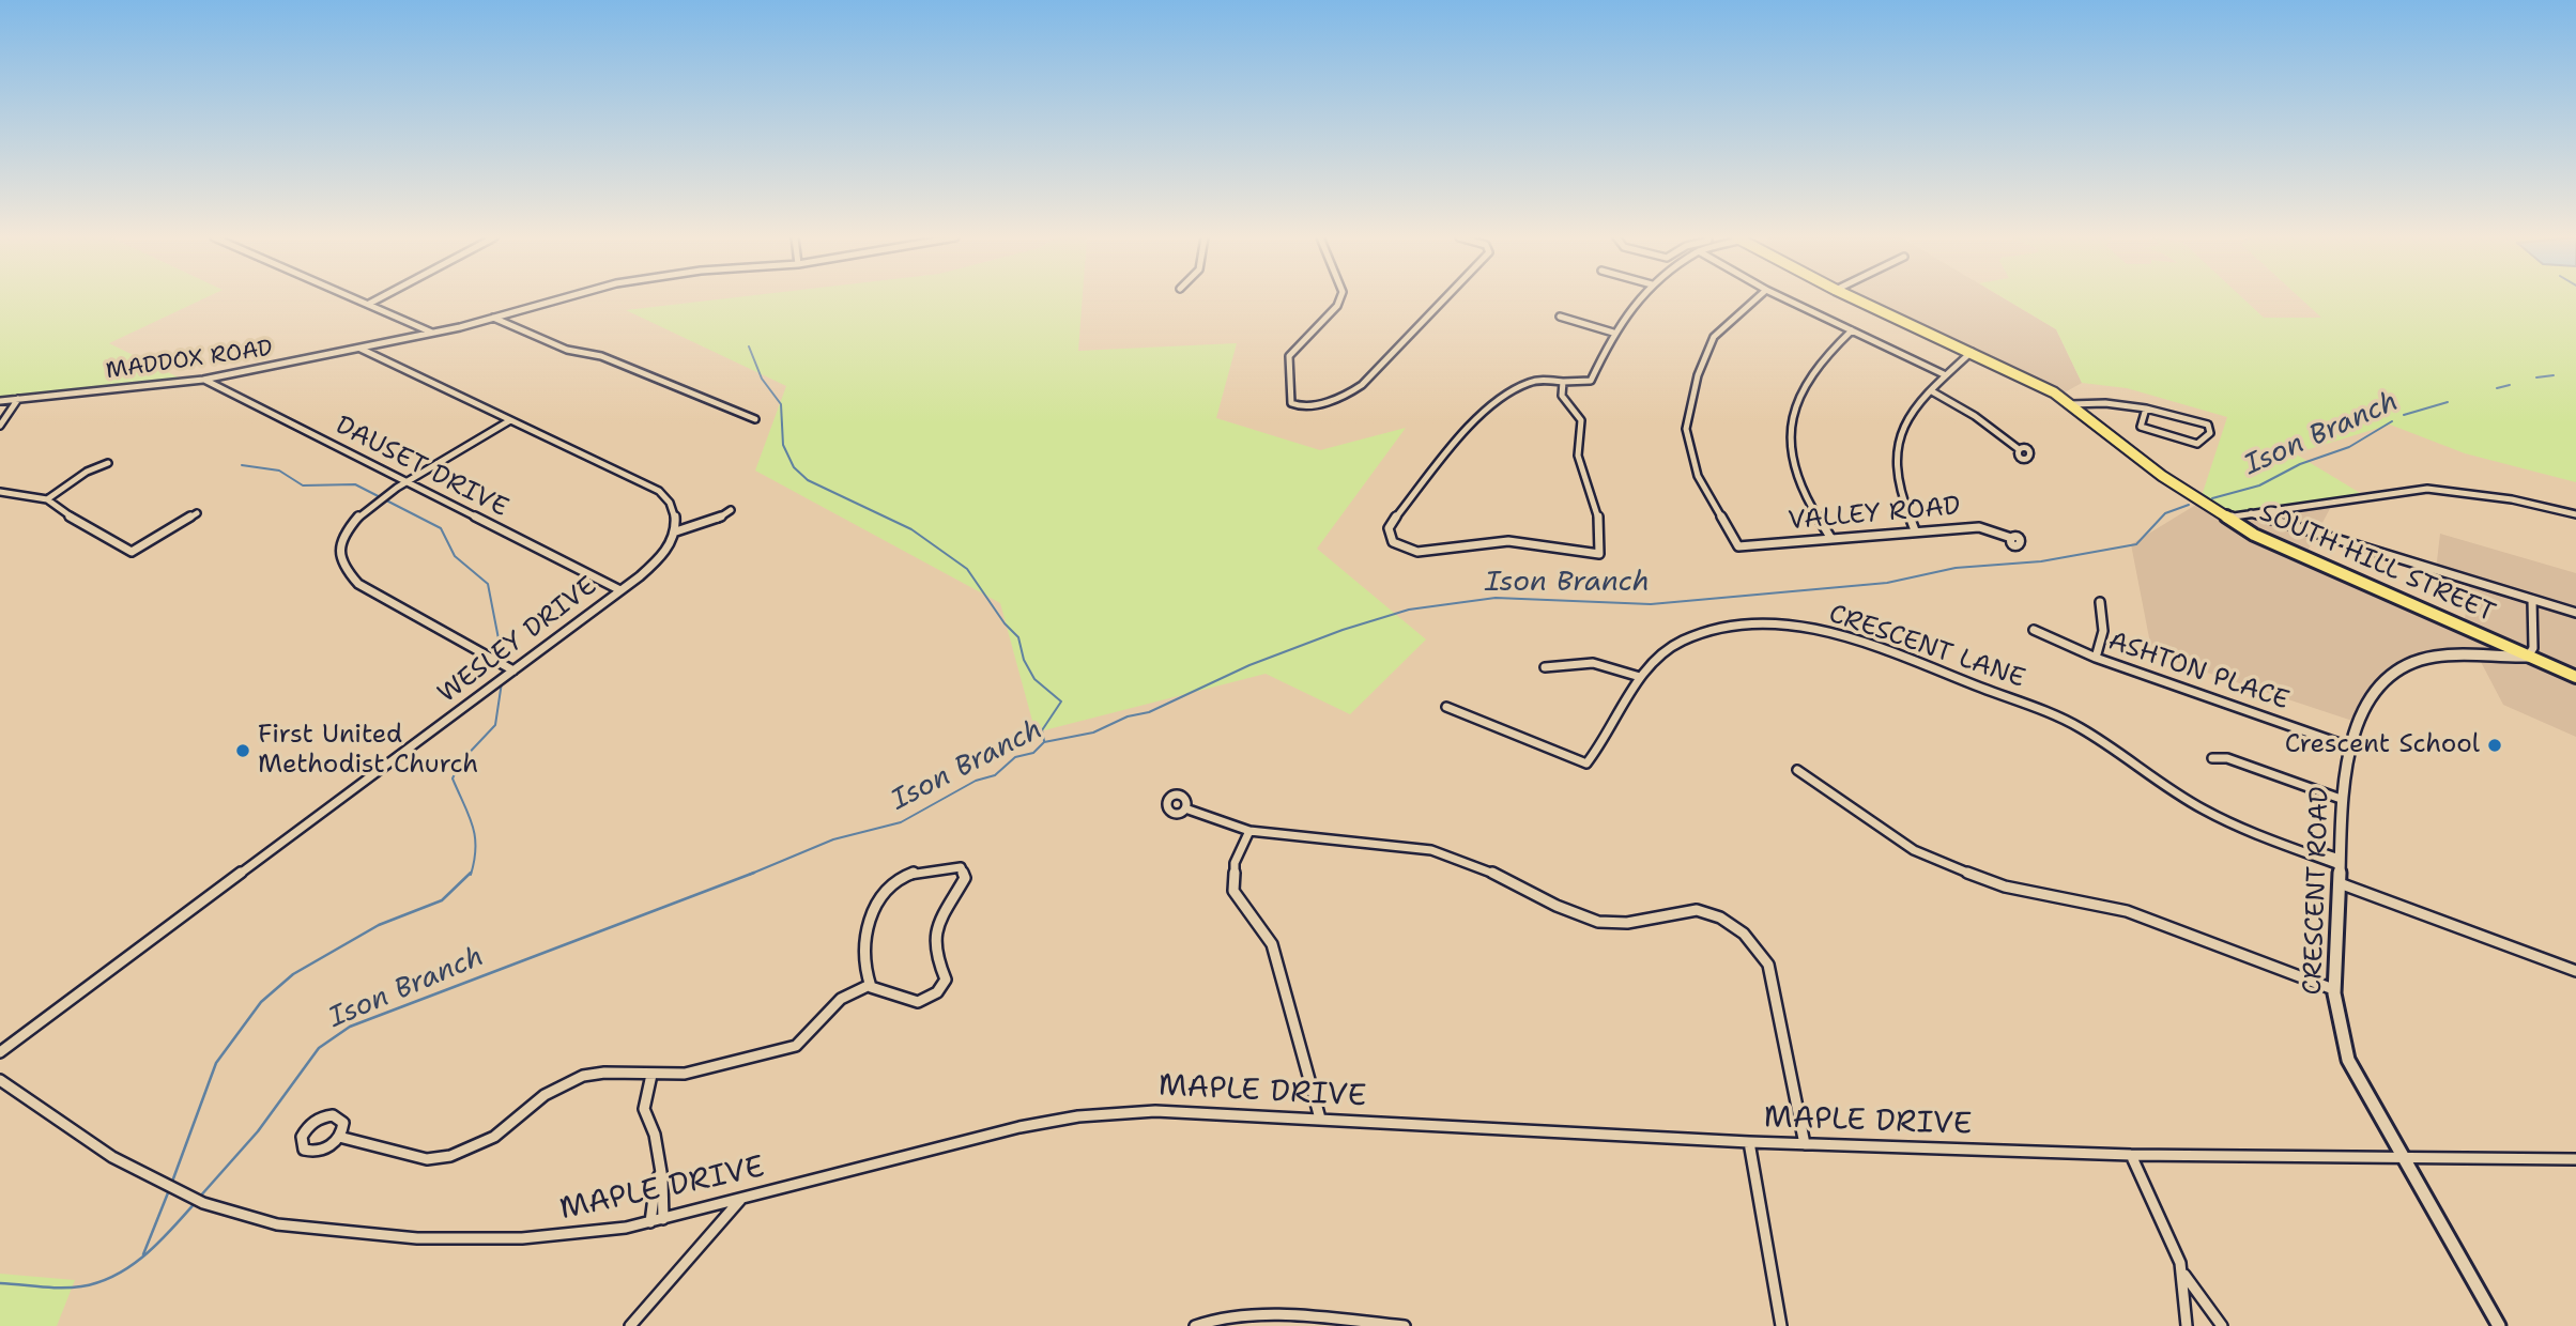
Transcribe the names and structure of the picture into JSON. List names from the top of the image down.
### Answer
{
  "streets": {
    "main road": ["SOUTH HILL STREET"],
    "street": [
      "MADDOX ROAD",
      "DAUSET DRIVE",
      "VALLEY ROAD",
      "WESLEY DRIVE",
      "CRESCENT LANE",
      "ASHTON PLACE",
      "CRESCENT ROAD",
      "MAPLE DRIVE"
    ]
  },
  "crossings": [
    ["MADDOX ROAD", "DAUSET DRIVE"],
    ["DAUSET DRIVE", "WESLEY DRIVE"],
    ["SOUTH HILL STREET", "CRESCENT ROAD"],
    ["CRESCENT LANE", "CRESCENT ROAD"],
    ["ASHTON PLACE", "CRESCENT ROAD"],
    ["CRESCENT ROAD", "MAPLE DRIVE"]
  ],
  "water": ["Ison Branch"],
  "places": ["Crescent School", "First United Methodist Church"]
}
